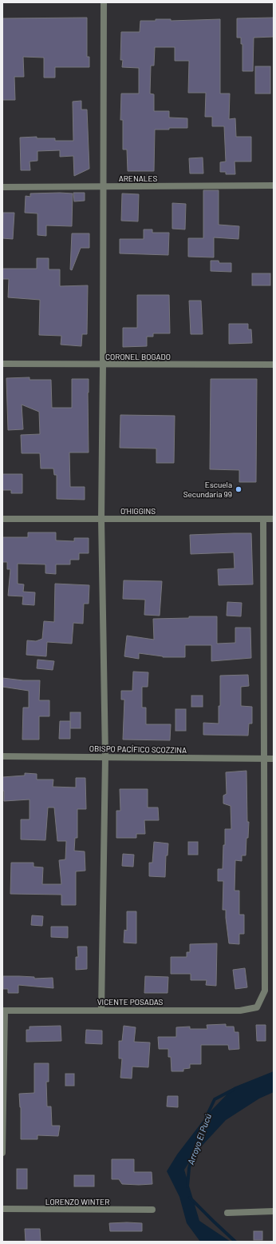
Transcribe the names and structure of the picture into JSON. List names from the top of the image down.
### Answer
{
  "streets": {
    "street": [
      "ARENALES",
      "CORONEL BOGADO",
      "O'HIGGINS",
      "OBISPO PACÍFICO SCOZZINA",
      "VICENTE POSADAS",
      "LORENZO WINTER"
    ]
  },
  "crossings": [
    ["OBISPO PACÍFICO SCOZZINA", "VICENTE POSADAS"]
  ],
  "water": ["Arroyo El Pucú"],
  "places": ["Escuela Secundaria 99"]
}
